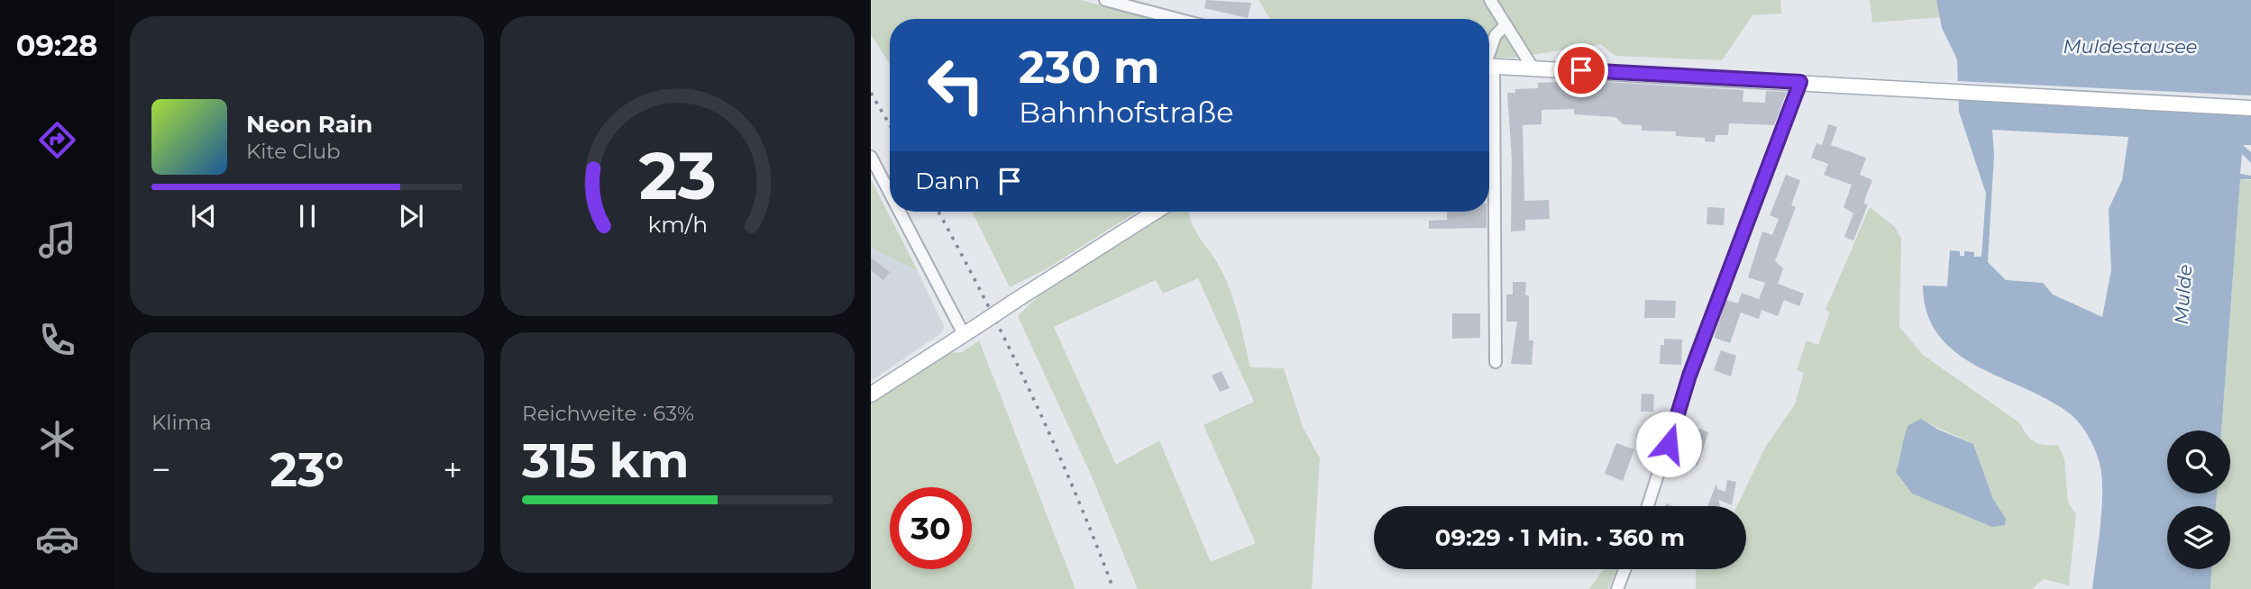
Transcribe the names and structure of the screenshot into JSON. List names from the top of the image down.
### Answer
{
  "water": ["Muldestausee", "Mulde"],
  "page": {
    "tabs": "09:28",
    "turn": ["230 m", "Bahnhofstraße"],
    "song": ["Neon Rain", "Kite Club"],
    "then": "Dann",
    "tile": [
      "Klima",
      ["Reichweite · 63%", "315 km"]
    ],
    "heat": ["−", "23°", "+"],
    "limit": "30",
    "trip": "09:29 · 1 Min. · 360 m",
    "gauge": ["23", "km/h"]
  }
}
